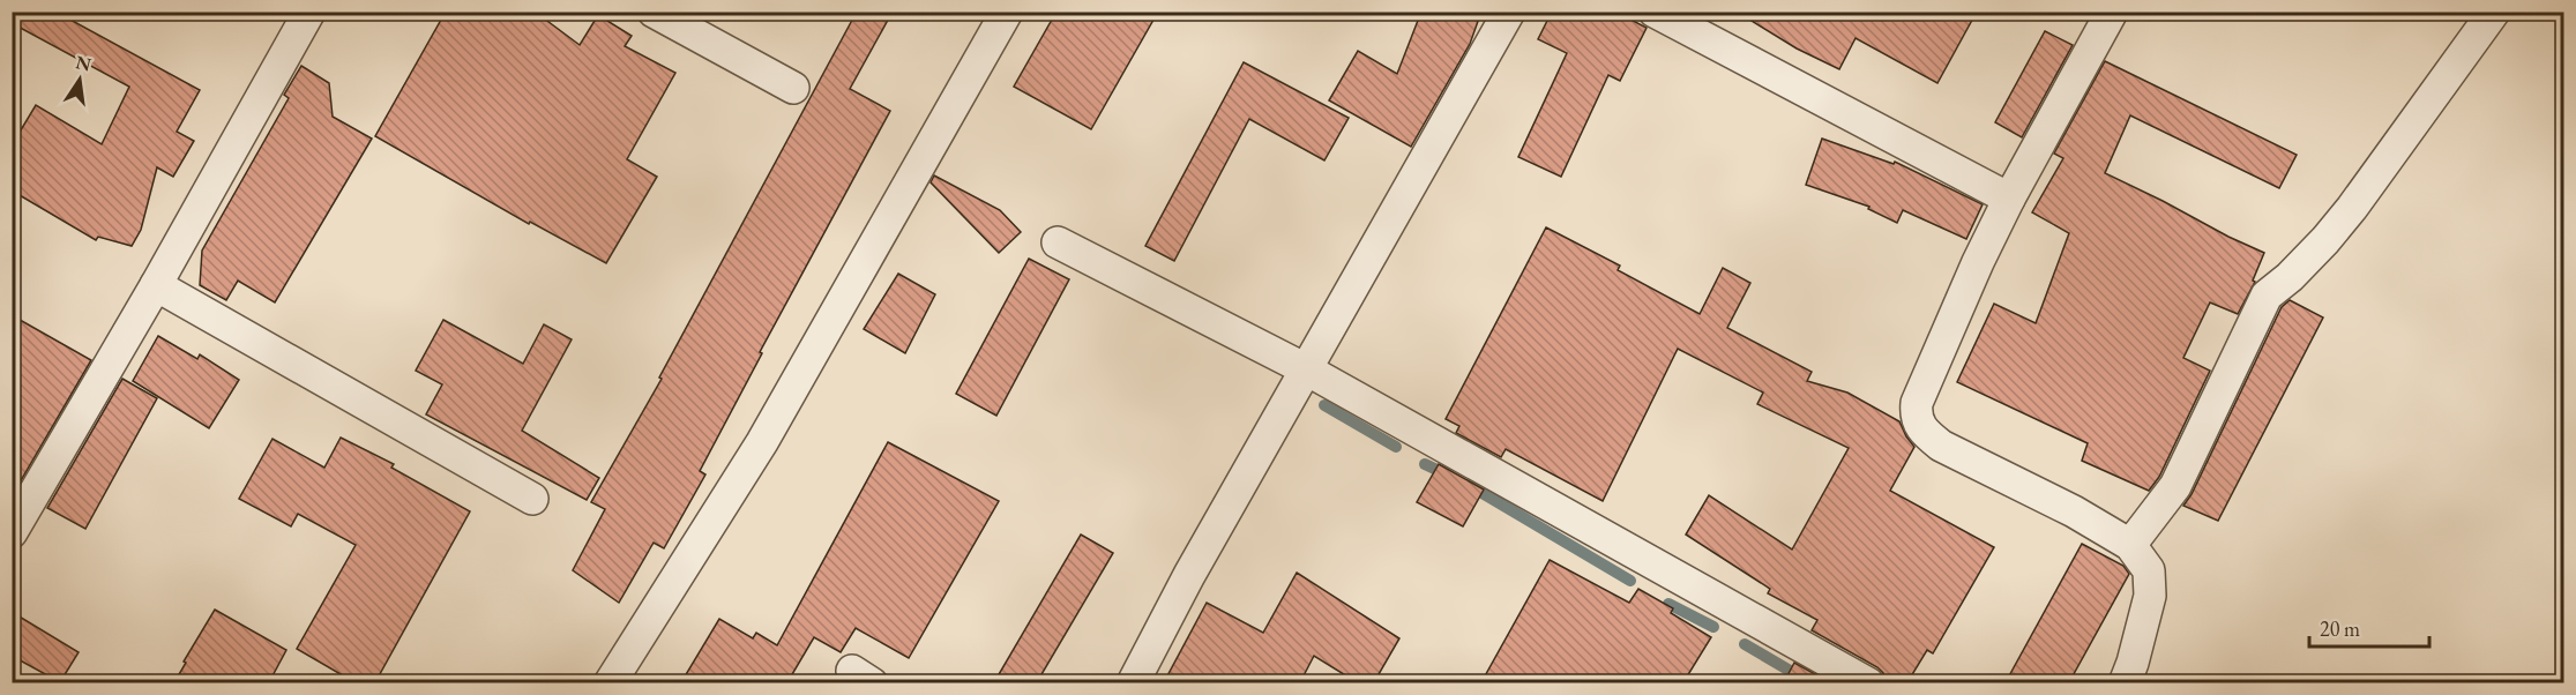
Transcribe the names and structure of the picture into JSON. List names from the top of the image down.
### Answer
{
  "scale_bar": "20 m",
  "north": "top"
}
